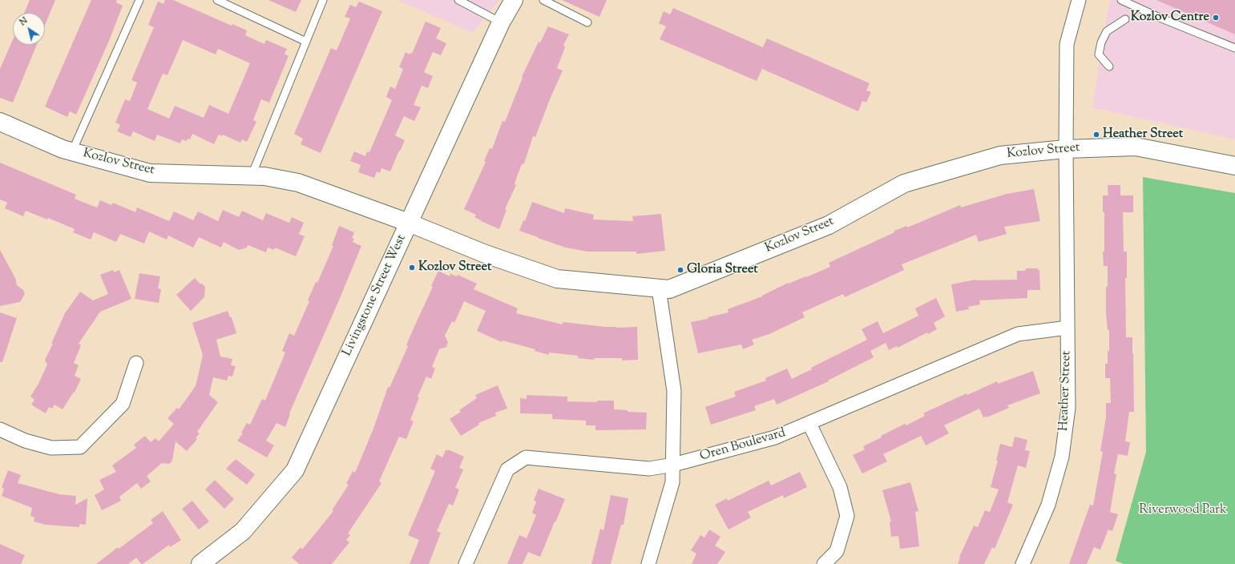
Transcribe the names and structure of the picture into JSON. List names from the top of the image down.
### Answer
{
  "streets": {
    "street": [
      "Kozlov Street",
      "Livingstone Street West",
      "Heather Street",
      "Oren Boulevard"
    ]
  },
  "crossings": [
    ["Kozlov Street", "Livingstone Street West"],
    ["Kozlov Street", "Heather Street"],
    ["Heather Street", "Oren Boulevard"]
  ],
  "parks": ["Riverwood Park"],
  "places": [
    "Kozlov Centre",
    "Heather Street",
    "Kozlov Street",
    "Gloria Street"
  ],
  "north": "top left"
}
